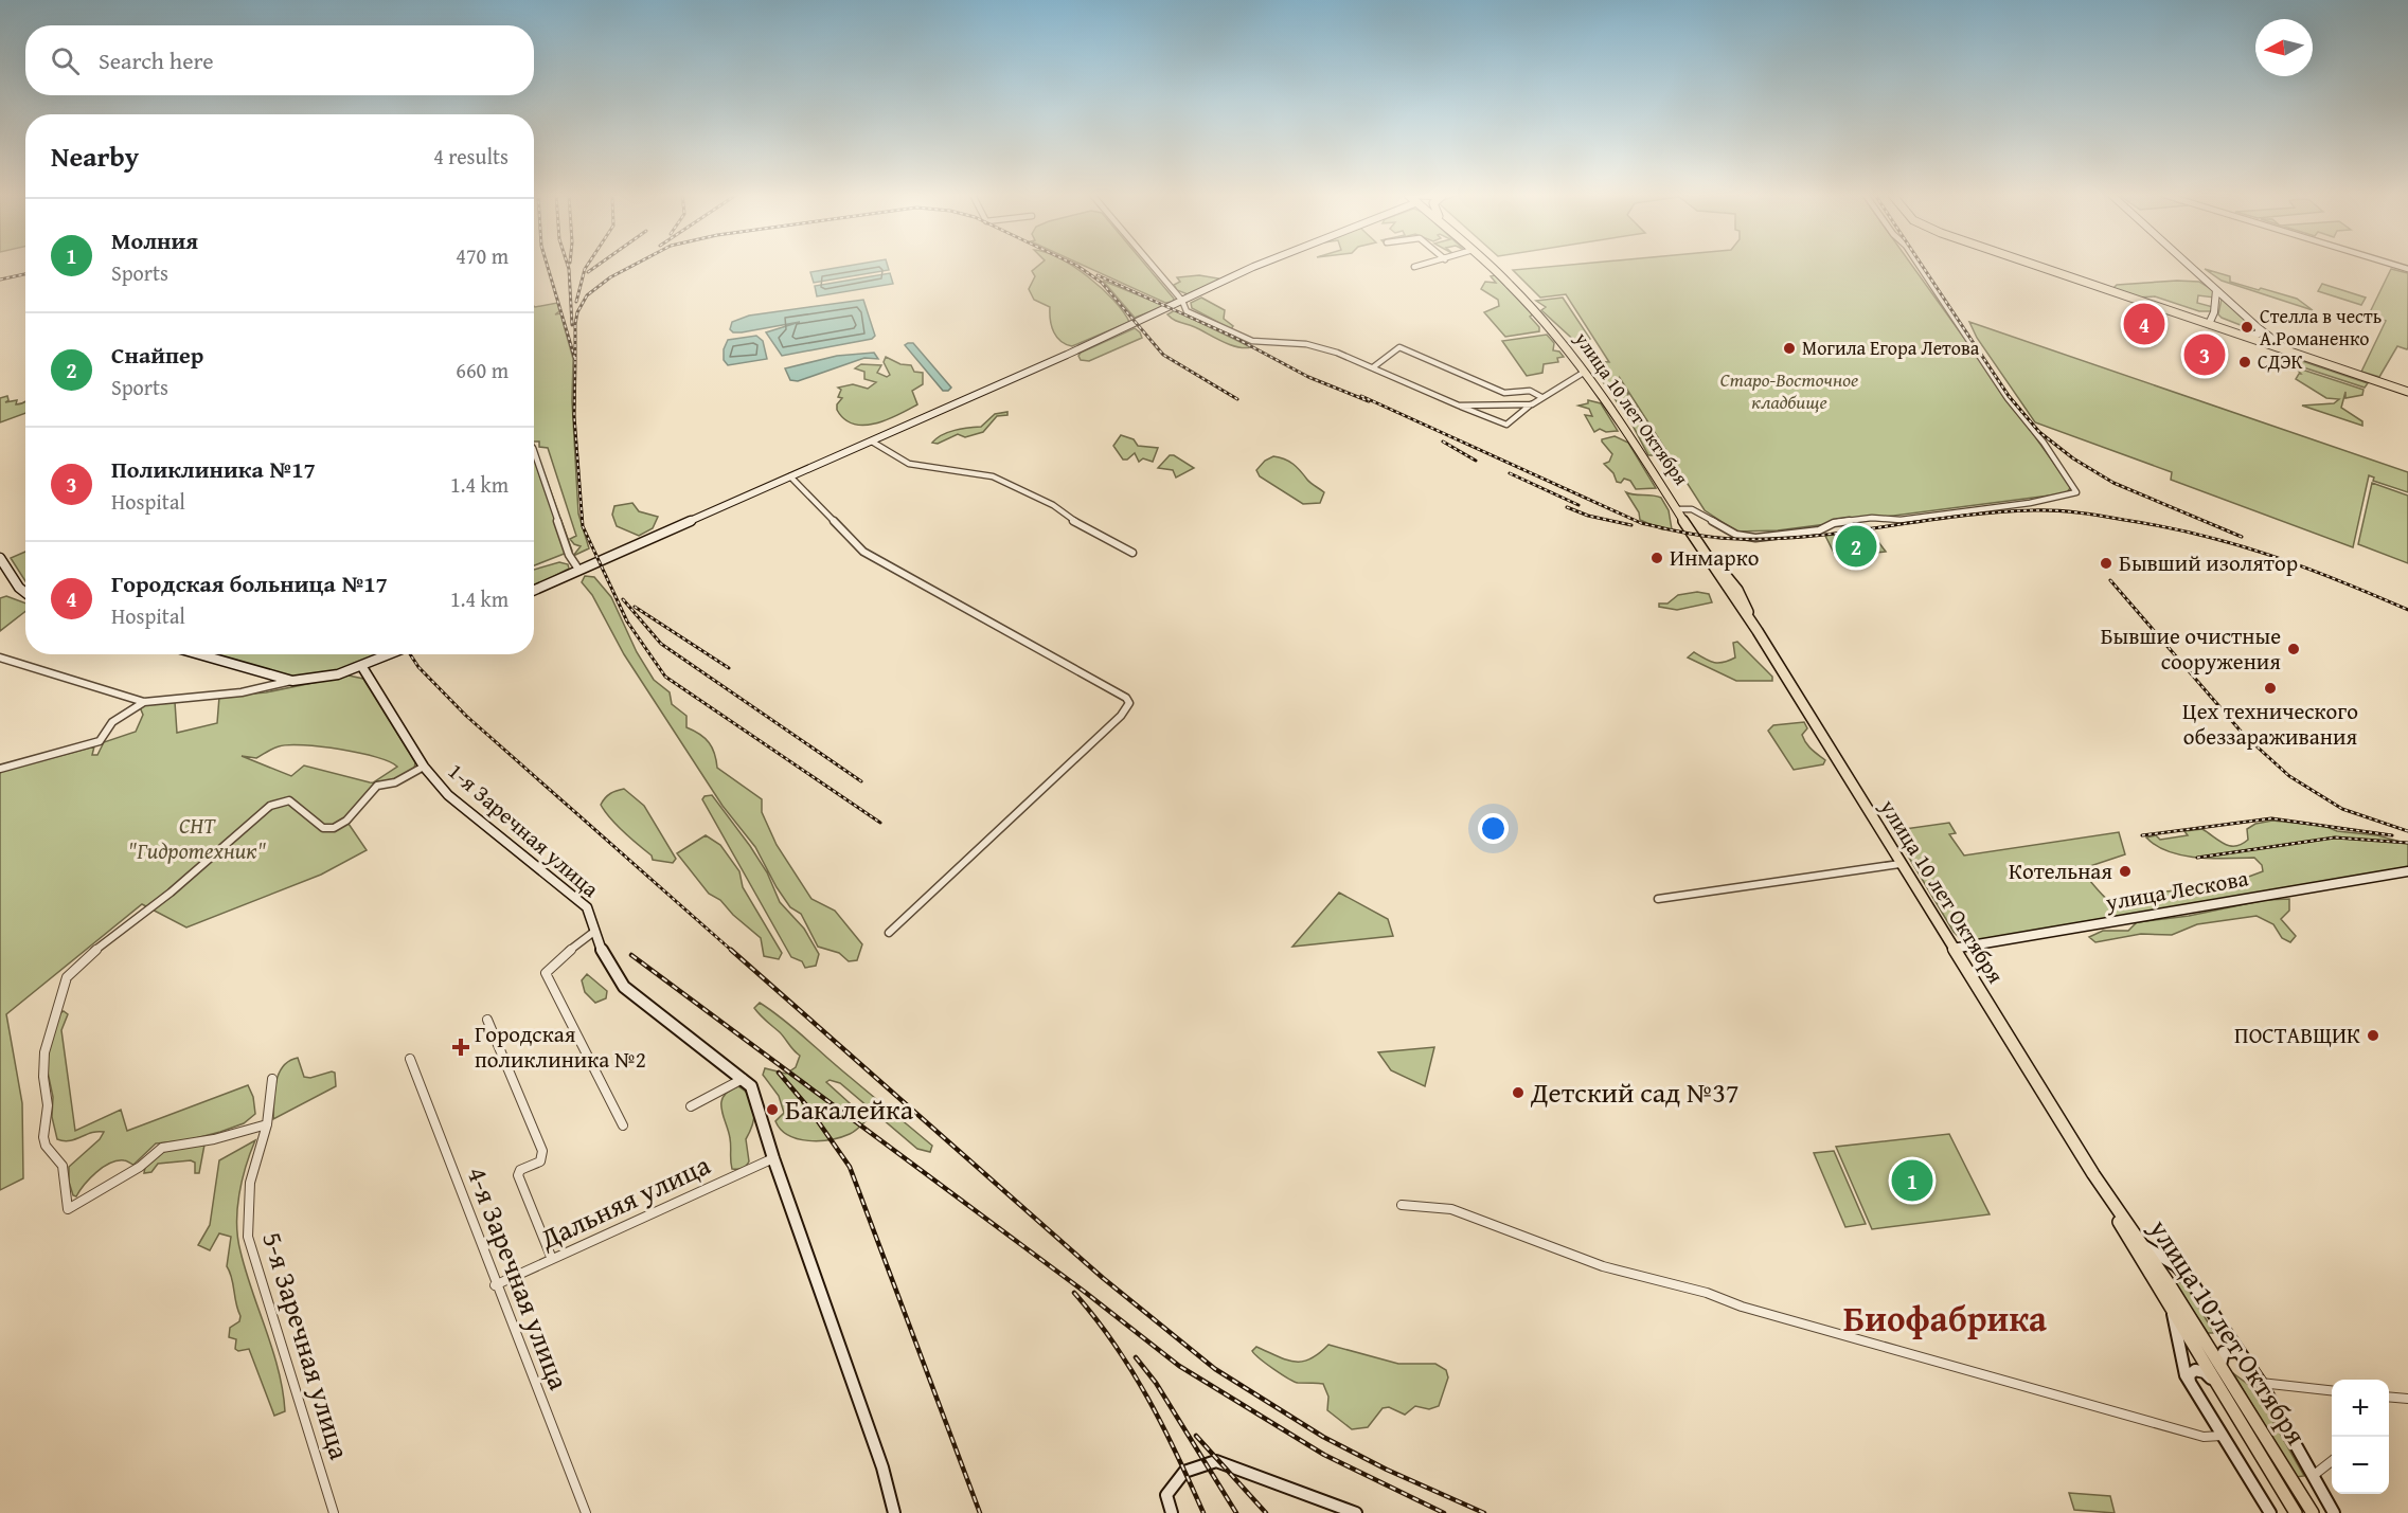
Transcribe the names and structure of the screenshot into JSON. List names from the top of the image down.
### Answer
{
  "streets": {
    "main road": ["улица 10 лет Октября"],
    "street": [
      "1-я Заречная улица",
      "улица Лескова",
      "Дальняя улица",
      "4-я Заречная улица",
      "5-я Заречная улица"
    ]
  },
  "crossings": [
    ["улица 10 лет Октября", "улица Лескова"],
    ["1-я Заречная улица", "Дальняя улица"],
    ["Дальняя улица", "4-я Заречная улица"]
  ],
  "districts": ["Биофабрика"],
  "parks": ["Старо-Восточное кладбище", "СНТ \"Гидротехник\""],
  "places": {
    "other": [
      "Стелла в честь А.Романенко",
      "Могила Егора Летова",
      "СДЭК",
      "Инмарко",
      "Бывший изолятор",
      "Бывшие очистные сооружения",
      "Цех технического обеззараживания",
      "Котельная",
      "ПОСТАВЩИК",
      "Детский сад №37",
      "Бакалейка"
    ],
    "health": ["Городская поликлиника №2"]
  },
  "north": "left",
  "page": {
    "search": "Search here",
    "heading": ["Nearby", "4 results"],
    "list": [
      {
        "mark": "1",
        "name": "Молния",
        "note": "Sports",
        "value": "470 m"
      },
      {
        "mark": "2",
        "name": "Снайпер",
        "note": "Sports",
        "value": "660 m"
      },
      {
        "mark": "3",
        "name": "Поликлиника №17",
        "note": "Hospital",
        "value": "1.4 km"
      },
      {
        "mark": "4",
        "name": "Городская больница №17",
        "note": "Hospital",
        "value": "1.4 km"
      }
    ],
    "pins": [
      "4",
      "3",
      "2",
      "1"
    ],
    "map_buttons": ["+", "−"]
  }
}
